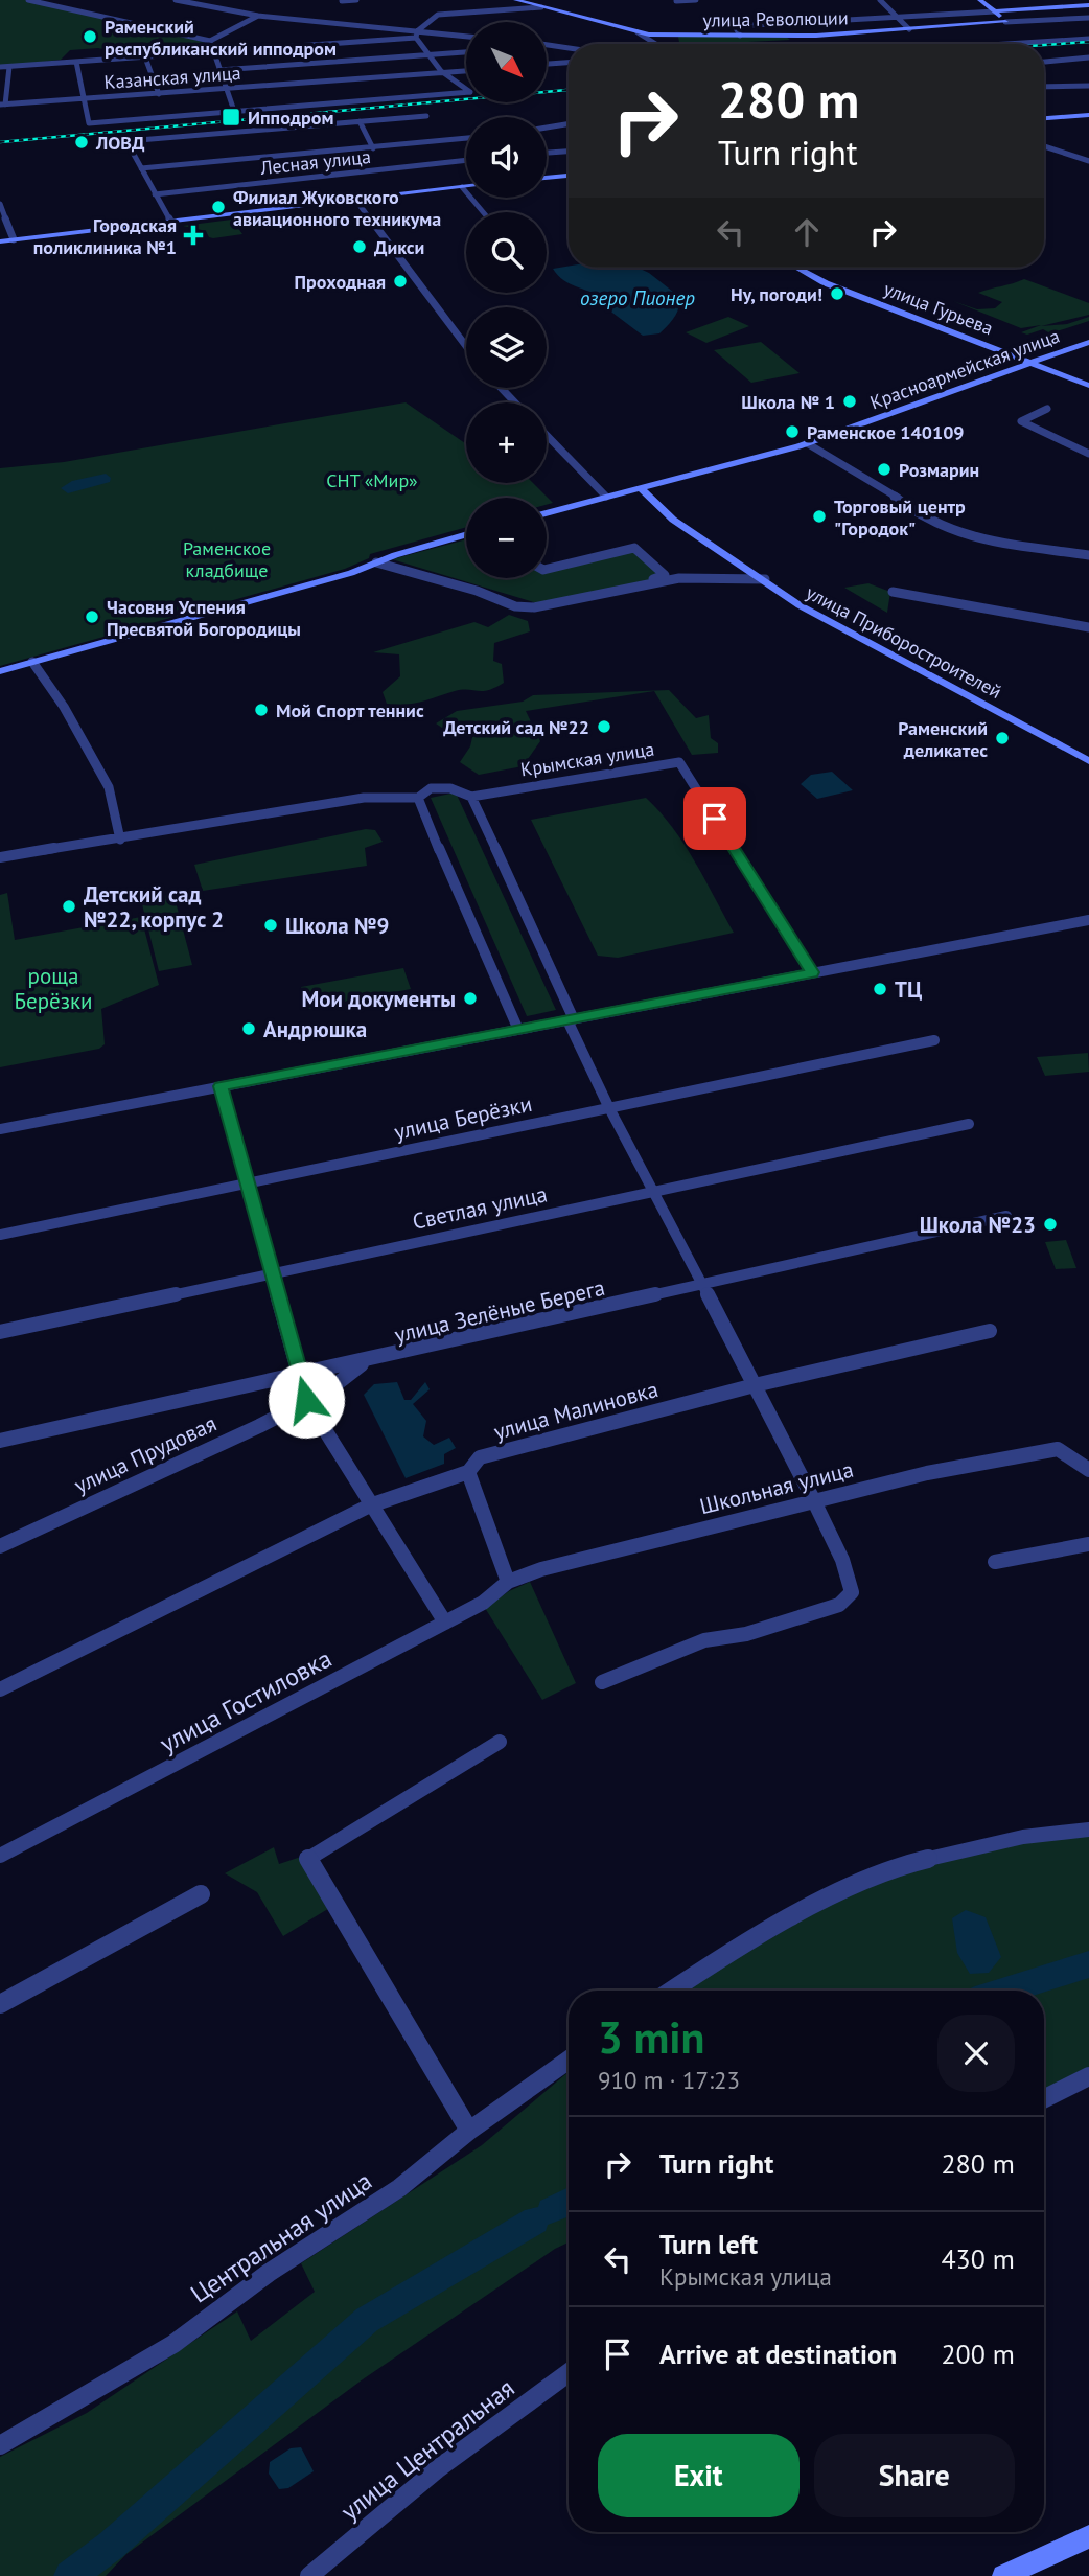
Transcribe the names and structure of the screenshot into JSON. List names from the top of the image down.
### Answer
{
  "streets": {
    "main road": [
      "улица Революции",
      "улица Гурьева",
      "Красноармейская улица",
      "улица Приборостроителей"
    ],
    "street": [
      "Казанская улица",
      "Лесная улица",
      "Крымская улица",
      "улица Берёзки",
      "Светлая улица",
      "улица Зелёные Берега",
      "улица Малиновка",
      "улица Прудовая",
      "Школьная улица",
      "улица Гостиловка",
      "Центральная улица",
      "улица Центральная"
    ]
  },
  "crossings": [
    ["улица Гурьева", "Красноармейская улица"],
    ["Красноармейская улица", "улица Приборостроителей"],
    ["улица Зелёные Берега", "улица Прудовая"],
    ["Школьная улица", "улица Гостиловка"]
  ],
  "water": ["озеро Пионер"],
  "parks": ["СНТ «Мир»", "Раменское кладбище", "роща Берёзки"],
  "places": {
    "other": [
      "Раменский республиканский ипподром",
      "ЛОВД",
      "Филиал Жуковского авиационного техникума",
      "Дикси",
      "Проходная",
      "Ну, погоди!",
      "Школа № 1",
      "Раменское 140109",
      "Розмарин",
      "Торговый центр \"Городок\"",
      "Часовня Успения Пресвятой Богородицы",
      "Мой Спорт теннис",
      "Детский сад №22",
      "Раменский деликатес",
      "Детский сад №22, корпус 2",
      "Школа №9",
      "ТЦ",
      "Мои документы",
      "Андрюшка",
      "Школа №23"
    ],
    "transit": ["Ипподром"],
    "health": ["Городская поликлиника №1"]
  },
  "north": "bottom right",
  "page": {
    "map_buttons": ["+", "−"],
    "turn": ["280 m", "Turn right"],
    "heading": ["3 min", "910 m · 17:23"],
    "list": [
      {
        "name": "Turn right",
        "value": "280 m"
      },
      {
        "name": "Turn left",
        "note": "Крымская улица",
        "value": "430 m"
      },
      {
        "name": "Arrive at destination",
        "value": "200 m"
      }
    ],
    "buttons": ["Exit", "Share"]
  }
}
